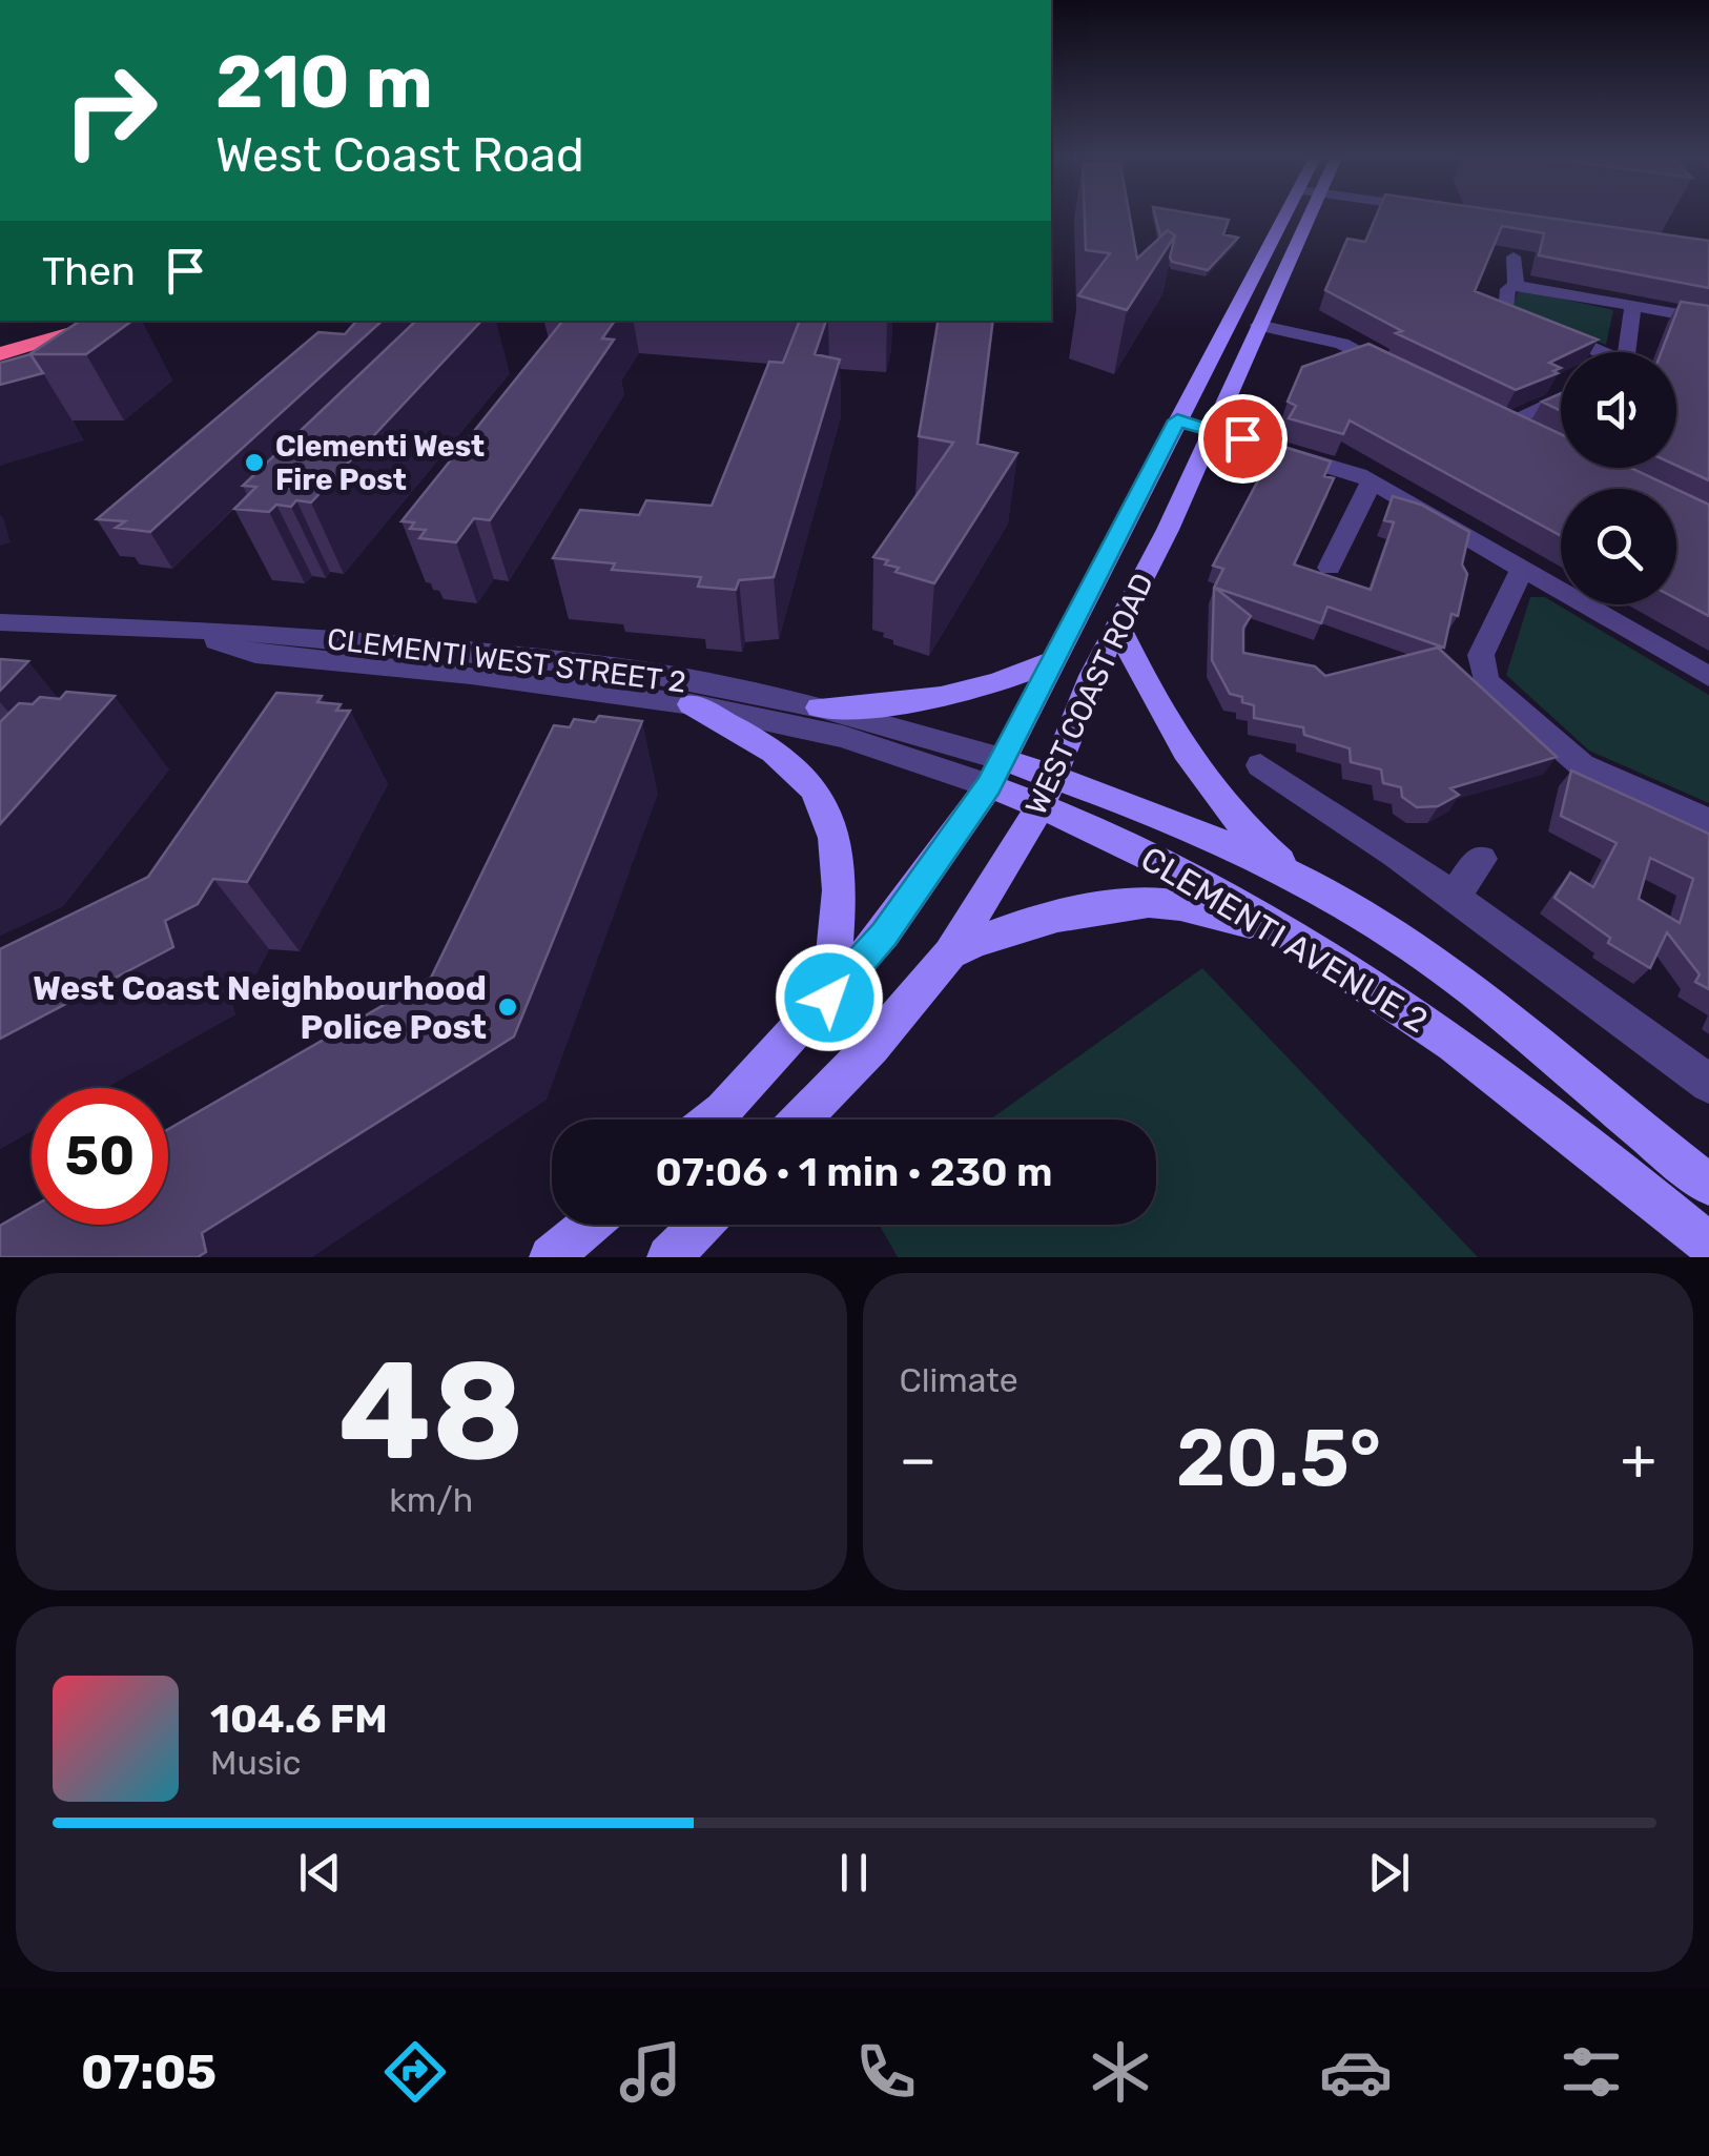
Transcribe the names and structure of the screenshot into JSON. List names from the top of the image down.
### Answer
{
  "streets": {
    "main road": ["WEST COAST ROAD", "CLEMENTI AVENUE 2"],
    "street": ["CLEMENTI WEST STREET 2"]
  },
  "crossings": [
    ["CLEMENTI WEST STREET 2", "WEST COAST ROAD"],
    ["CLEMENTI WEST STREET 2", "CLEMENTI AVENUE 2"],
    ["WEST COAST ROAD", "CLEMENTI AVENUE 2"]
  ],
  "places": ["Clementi West Fire Post", "West Coast Neighbourhood Police Post"],
  "page": {
    "turn": ["210 m", "West Coast Road"],
    "then": "Then",
    "limit": "50",
    "trip": "07:06 · 1 min · 230 m",
    "tile": [
      ["48", "km/h"],
      "Climate"
    ],
    "heat": ["−", "20.5°", "+"],
    "song": ["104.6 FM", "Music"],
    "tabs": "07:05"
  }
}
